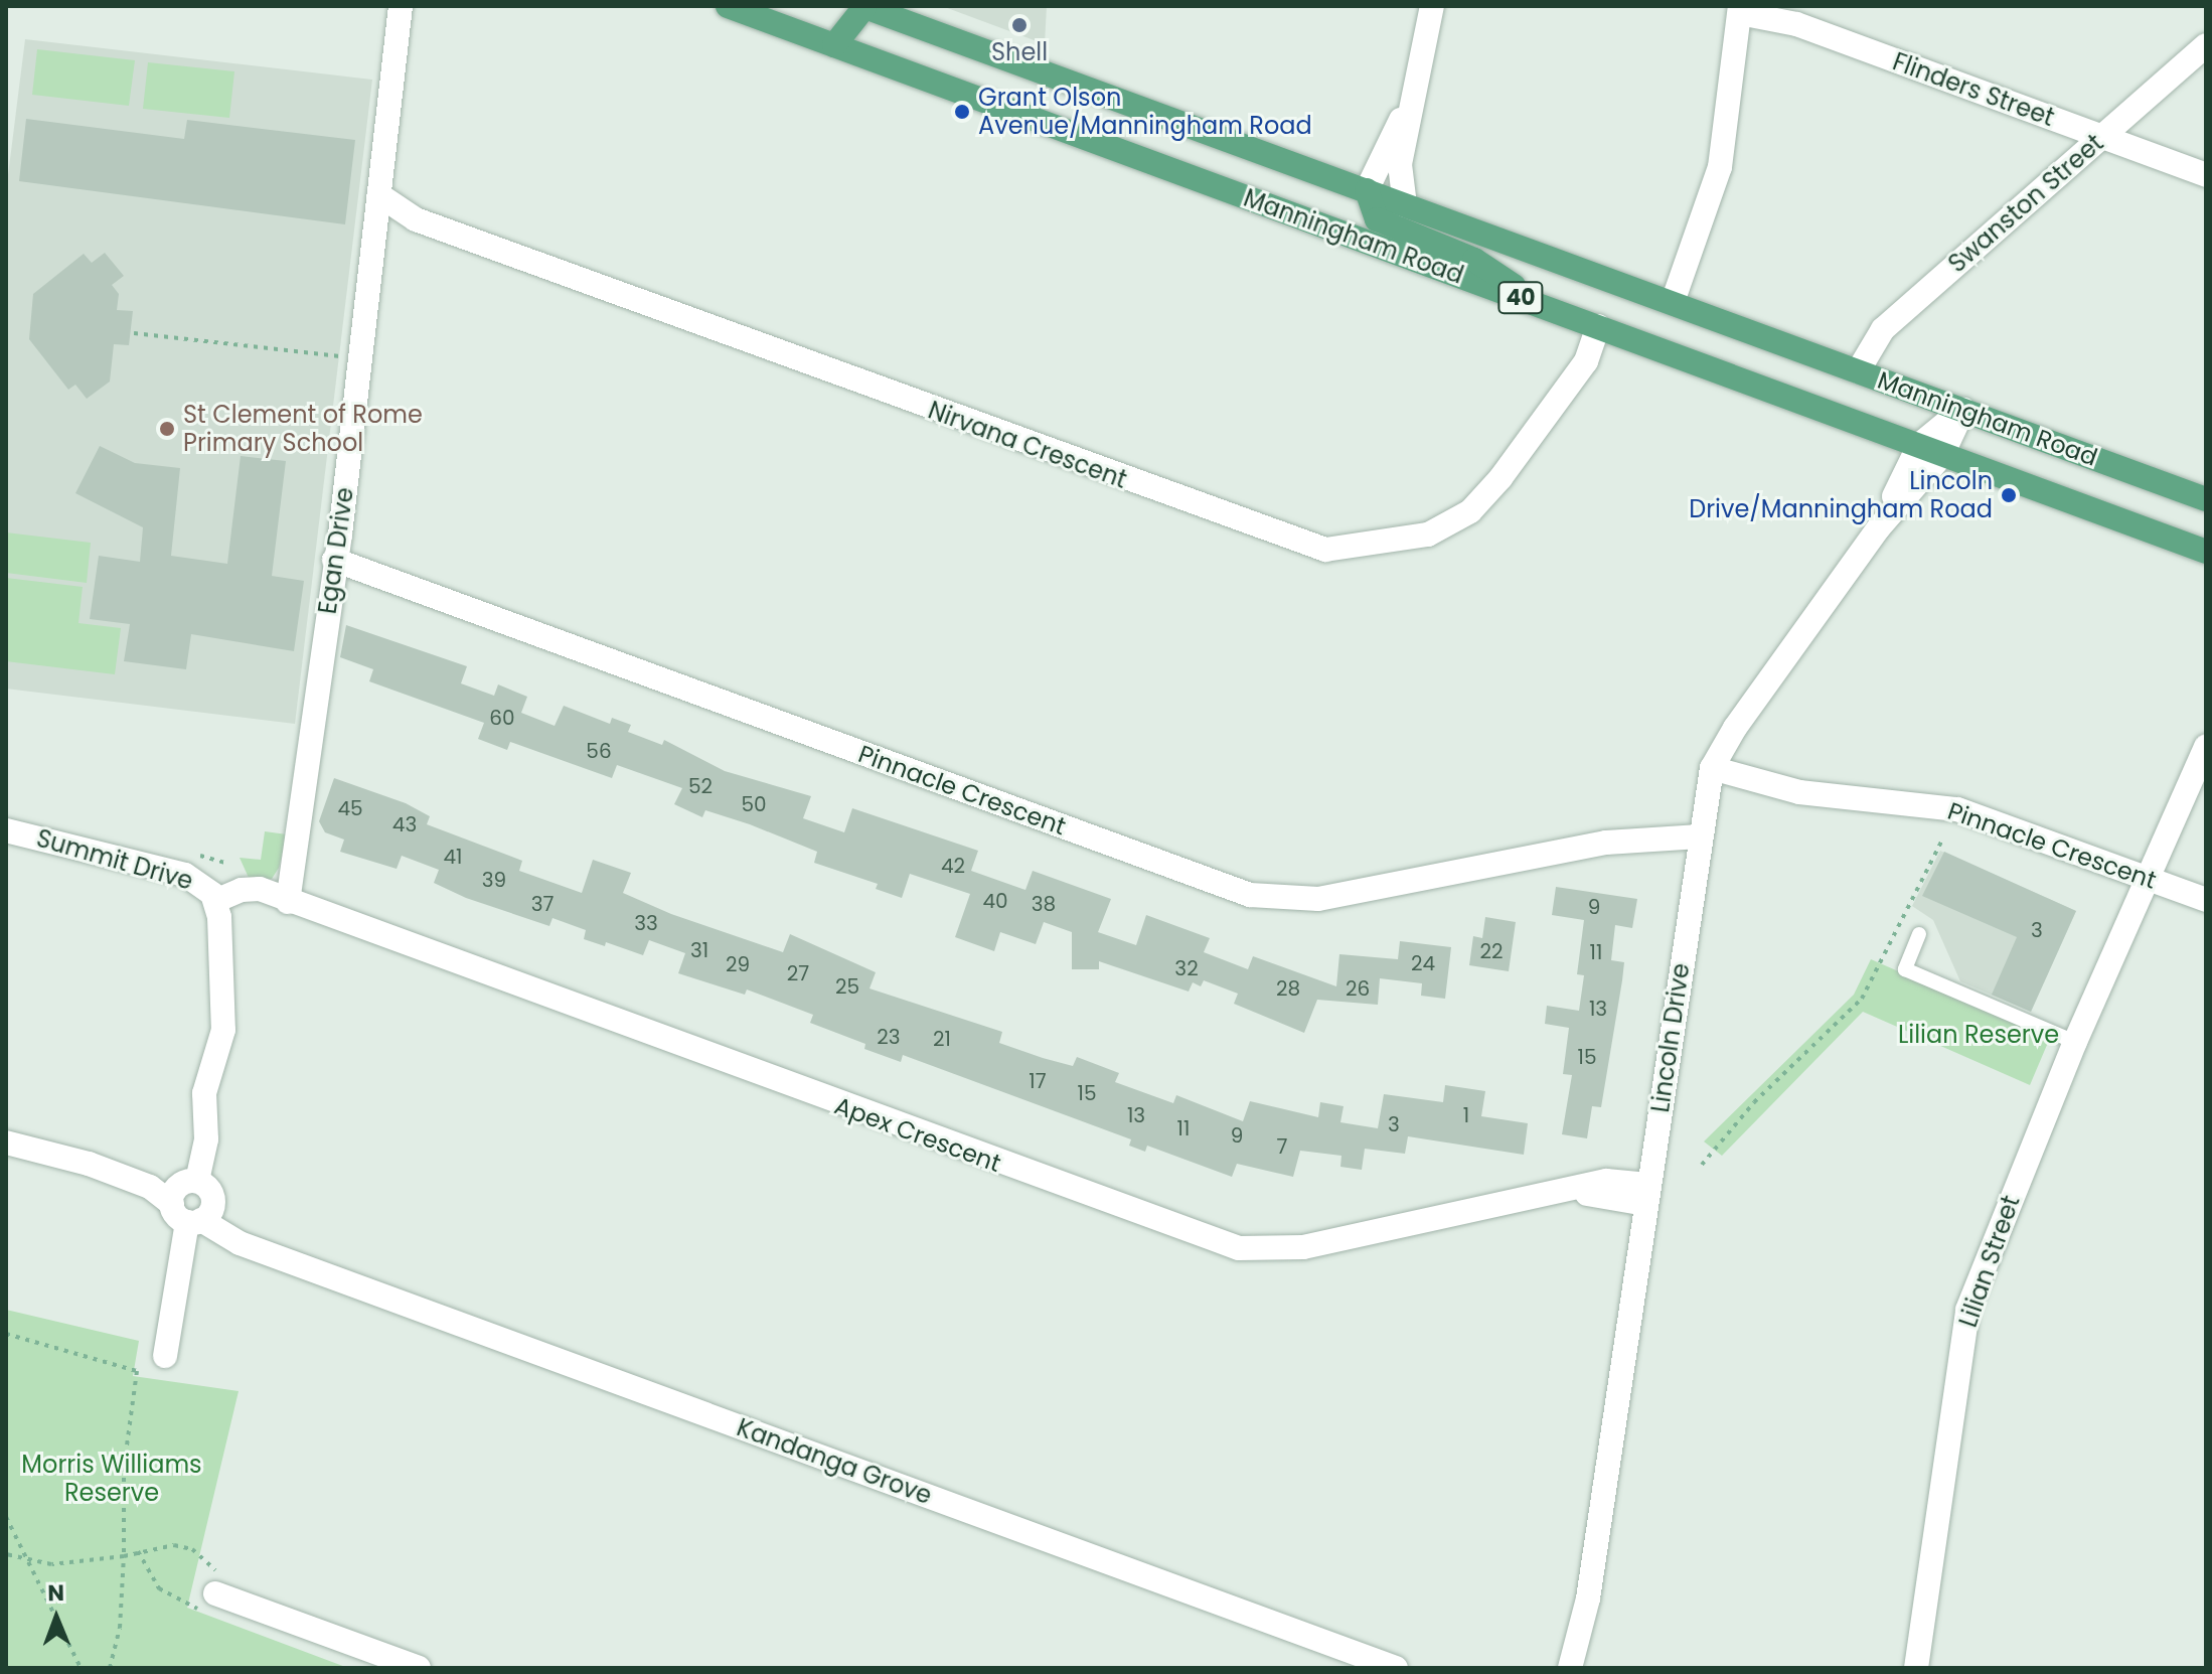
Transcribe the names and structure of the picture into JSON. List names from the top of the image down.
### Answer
{
  "streets": {
    "main road": ["Manningham Road", "40"],
    "street": [
      "Flinders Street",
      "Swanston Street",
      "Nirvana Crescent",
      "Egan Drive",
      "Pinnacle Crescent",
      "Summit Drive",
      "Lincoln Drive",
      "Apex Crescent",
      "Lilian Street",
      "Kandanga Grove"
    ]
  },
  "crossings": [
    ["Flinders Street", "Swanston Street"],
    ["Swanston Street", "Manningham Road"],
    ["Manningham Road", "Nirvana Crescent"],
    ["Manningham Road", "Lincoln Drive"],
    ["Nirvana Crescent", "Egan Drive"],
    ["Egan Drive", "Pinnacle Crescent"],
    ["Egan Drive", "Apex Crescent"],
    ["Pinnacle Crescent", "Lincoln Drive"],
    ["Pinnacle Crescent", "Lilian Street"],
    ["Lincoln Drive", "Apex Crescent"]
  ],
  "parks": ["Lilian Reserve", "Morris Williams Reserve"],
  "places": [
    "Shell",
    "Grant Olson Avenue/Manningham Road",
    "St Clement of Rome Primary School",
    "Lincoln Drive/Manningham Road"
  ],
  "house_numbers": [
    "60",
    "56",
    "52",
    "50",
    "45",
    "43",
    "41",
    "42",
    "39",
    "40",
    "37",
    "38",
    "9",
    "33",
    "3",
    "31",
    "22",
    "11",
    "24",
    "29",
    "32",
    "27",
    "25",
    "28",
    "26",
    "13",
    "23",
    "21",
    "15",
    "17",
    "15",
    "13",
    "1",
    "3",
    "11",
    "9",
    "7"
  ],
  "north": "top"
}
